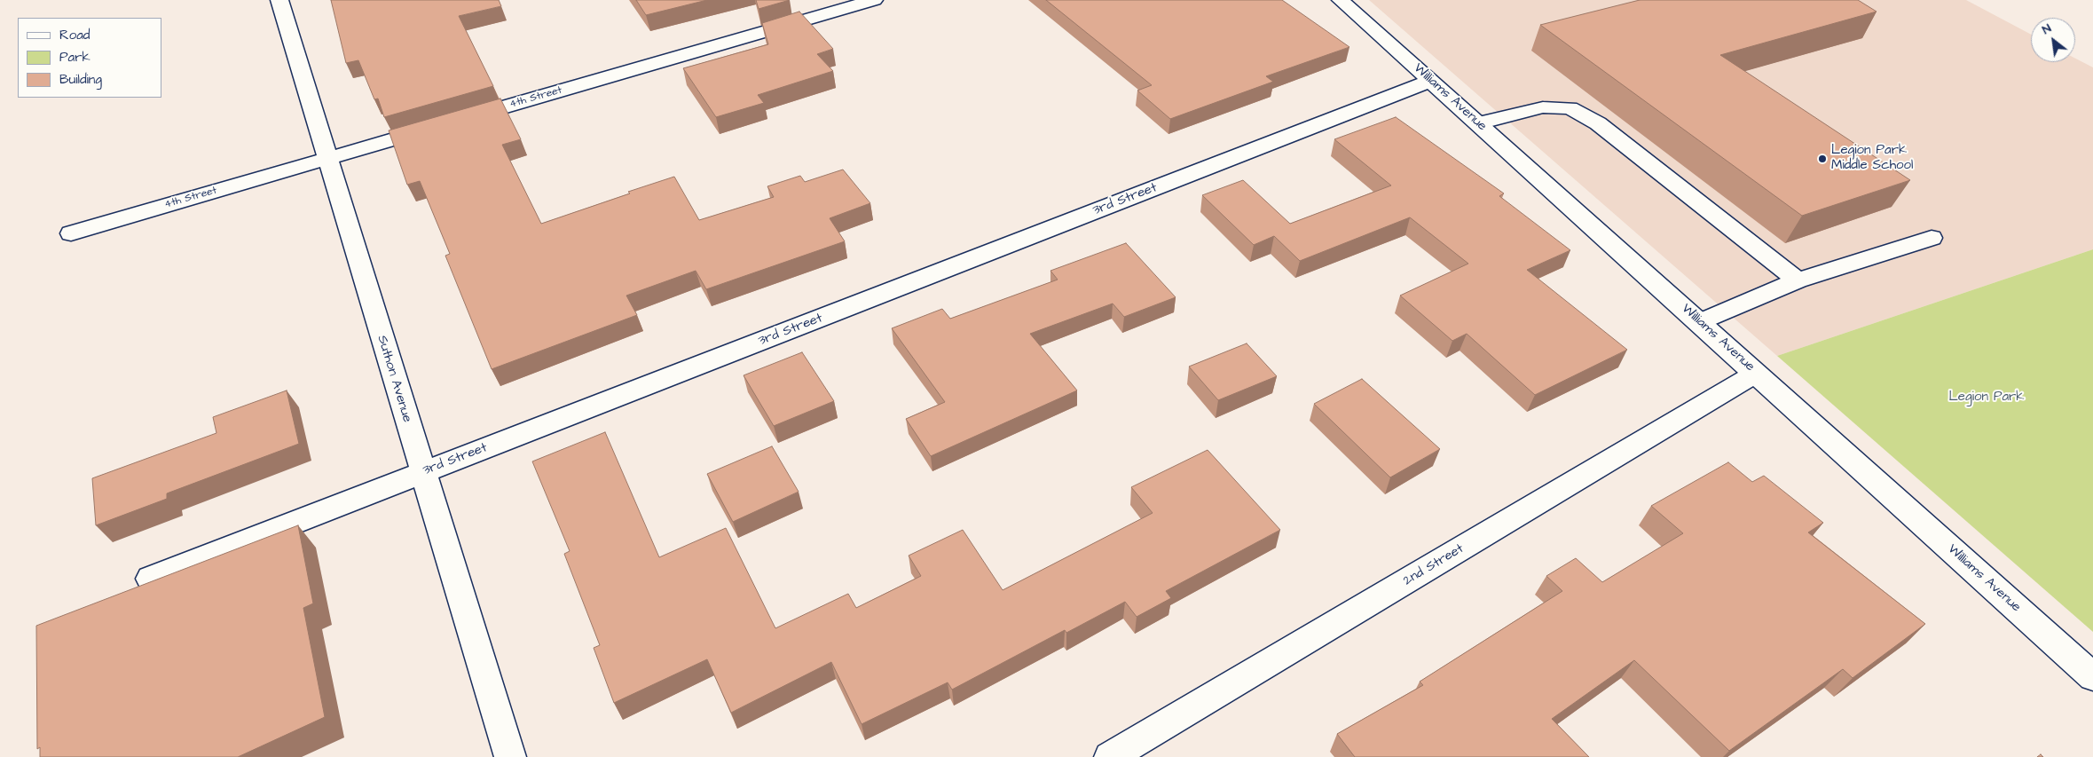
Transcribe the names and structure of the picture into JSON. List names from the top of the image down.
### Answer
{
  "streets": {
    "street": [
      "4th Street",
      "Williams Avenue",
      "3rd Street",
      "Suthon Avenue",
      "2nd Street"
    ]
  },
  "crossings": [
    ["4th Street", "Suthon Avenue"],
    ["Williams Avenue", "3rd Street"],
    ["Williams Avenue", "2nd Street"],
    ["3rd Street", "Suthon Avenue"]
  ],
  "parks": ["Legion Park"],
  "places": ["Legion Park Middle School"],
  "legend": ["Road", "Park", "Building"],
  "north": "top left"
}
